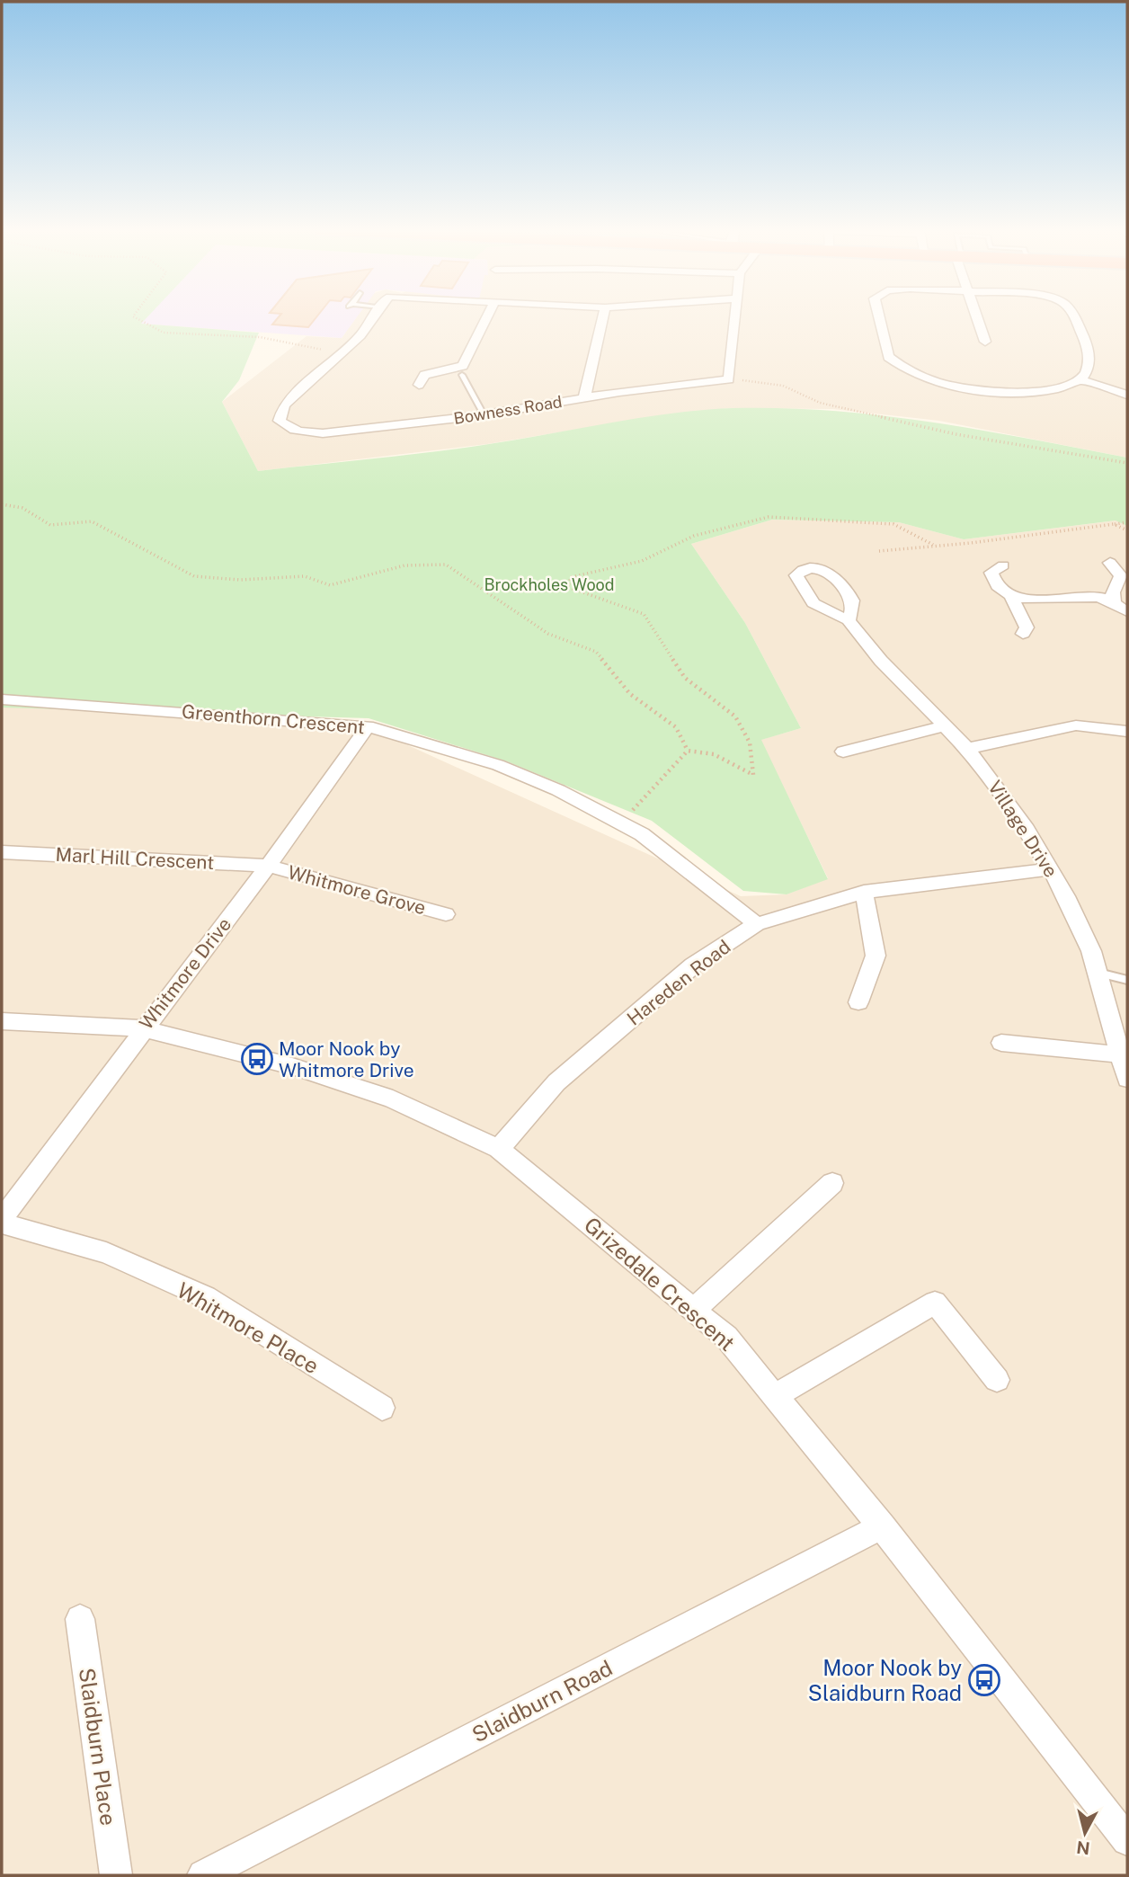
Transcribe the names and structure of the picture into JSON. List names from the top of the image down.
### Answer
{
  "streets": {
    "street": [
      "Bowness Road",
      "Greenthorn Crescent",
      "Village Drive",
      "Marl Hill Crescent",
      "Whitmore Grove",
      "Whitmore Drive",
      "Hareden Road",
      "Grizedale Crescent",
      "Whitmore Place",
      "Slaidburn Road",
      "Slaidburn Place"
    ]
  },
  "crossings": [
    ["Greenthorn Crescent", "Whitmore Drive"],
    ["Greenthorn Crescent", "Hareden Road"],
    ["Village Drive", "Hareden Road"],
    ["Marl Hill Crescent", "Whitmore Grove"],
    ["Marl Hill Crescent", "Whitmore Drive"],
    ["Whitmore Grove", "Whitmore Drive"],
    ["Whitmore Drive", "Grizedale Crescent"],
    ["Hareden Road", "Grizedale Crescent"],
    ["Grizedale Crescent", "Slaidburn Road"]
  ],
  "parks": ["Brockholes Wood"],
  "places": {
    "bus stop": ["Moor Nook by Whitmore Drive", "Moor Nook by Slaidburn Road"]
  },
  "north": "bottom"
}
